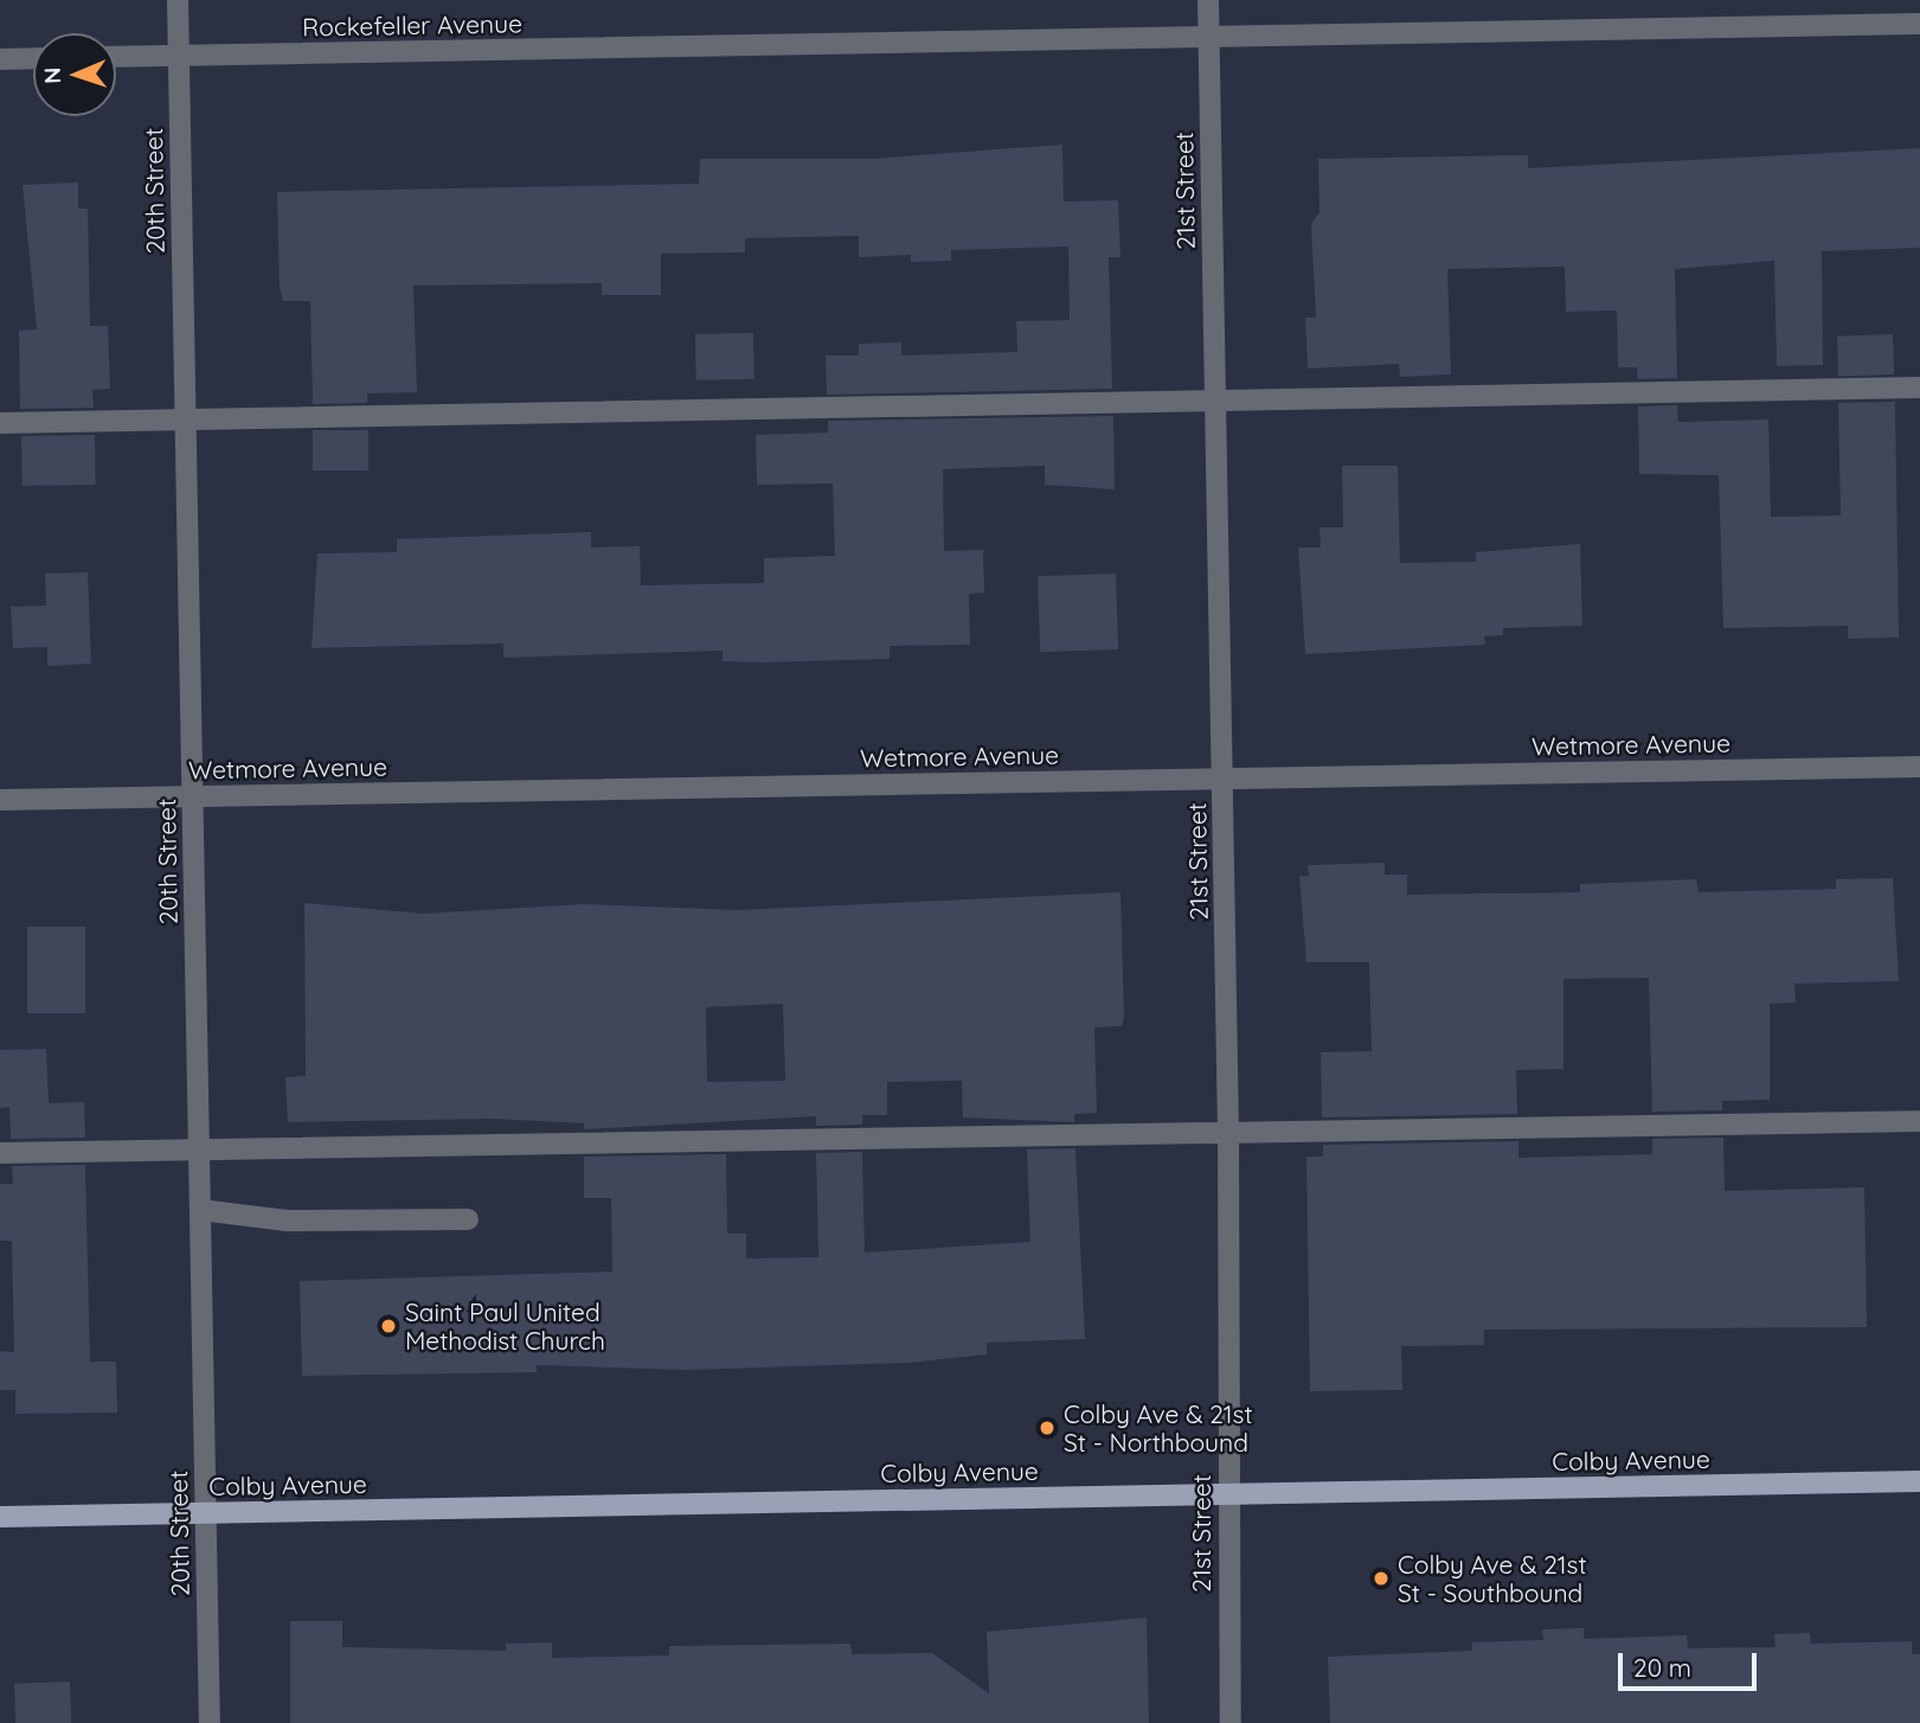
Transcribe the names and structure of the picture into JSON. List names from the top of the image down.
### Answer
{
  "streets": {
    "main road": ["Colby Avenue"],
    "street": [
      "Rockefeller Avenue",
      "20th Street",
      "21st Street",
      "Wetmore Avenue"
    ]
  },
  "crossings": [
    ["Rockefeller Avenue", "20th Street"],
    ["Rockefeller Avenue", "21st Street"],
    ["20th Street", "Wetmore Avenue"],
    ["20th Street", "Colby Avenue"],
    ["21st Street", "Wetmore Avenue"],
    ["21st Street", "Colby Avenue"]
  ],
  "places": ["Saint Paul United Methodist Church", "Colby Ave & 21st St - Northbound", "Colby Ave & 21st St - Southbound"],
  "scale_bar": "20 m",
  "north": "left"
}
